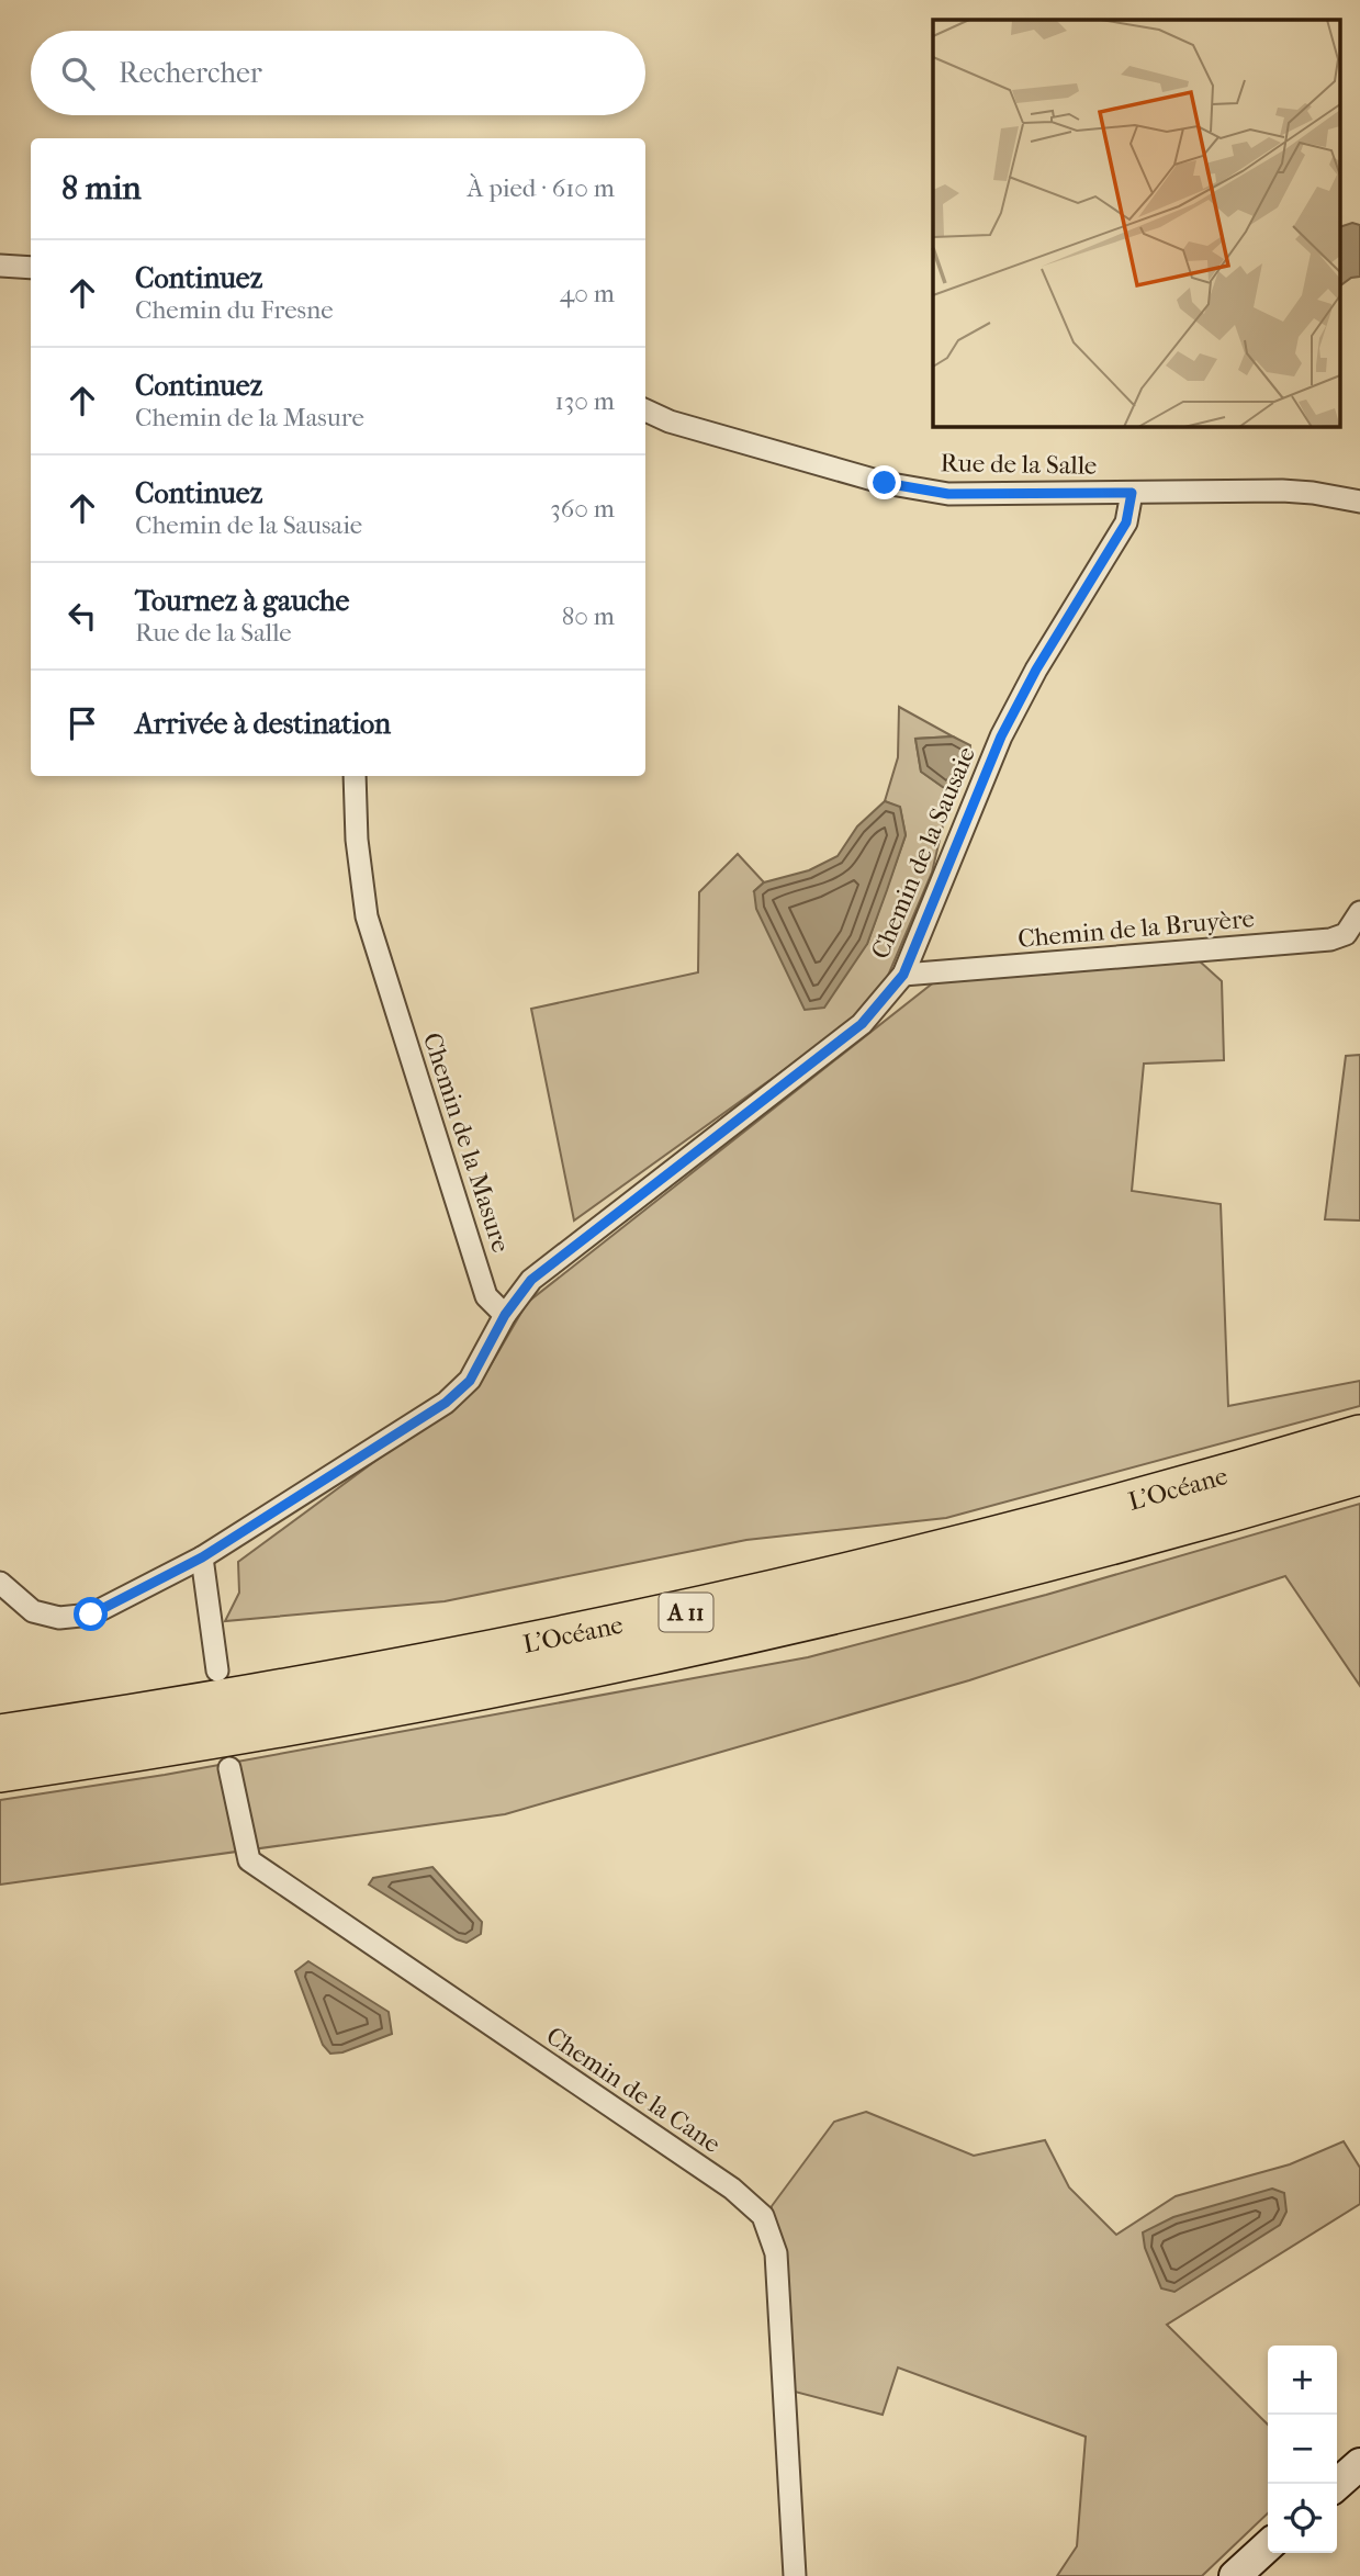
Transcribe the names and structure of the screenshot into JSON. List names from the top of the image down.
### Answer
{
  "streets": {
    "highway": ["L’Océane", "A 11"],
    "street": [
      "Rue de la Salle",
      "Chemin de la Sausaie",
      "Chemin de la Bruyère",
      "Chemin de la Masure",
      "Chemin de la Cane"
    ]
  },
  "crossings": [
    ["Rue de la Salle", "Chemin de la Sausaie"],
    ["Chemin de la Sausaie", "Chemin de la Bruyère"],
    ["Chemin de la Sausaie", "Chemin de la Masure"]
  ],
  "page": {
    "search": "Rechercher",
    "heading": ["8 min", "À pied · 610 m"],
    "list": [
      ["Continuez", "Chemin du Fresne", "40 m"],
      ["Continuez", "Chemin de la Masure", "130 m"],
      ["Continuez", "Chemin de la Sausaie", "360 m"],
      ["Tournez à gauche", "Rue de la Salle", "80 m"],
      "Arrivée à destination"
    ],
    "map_buttons": ["+", "−"]
  }
}
